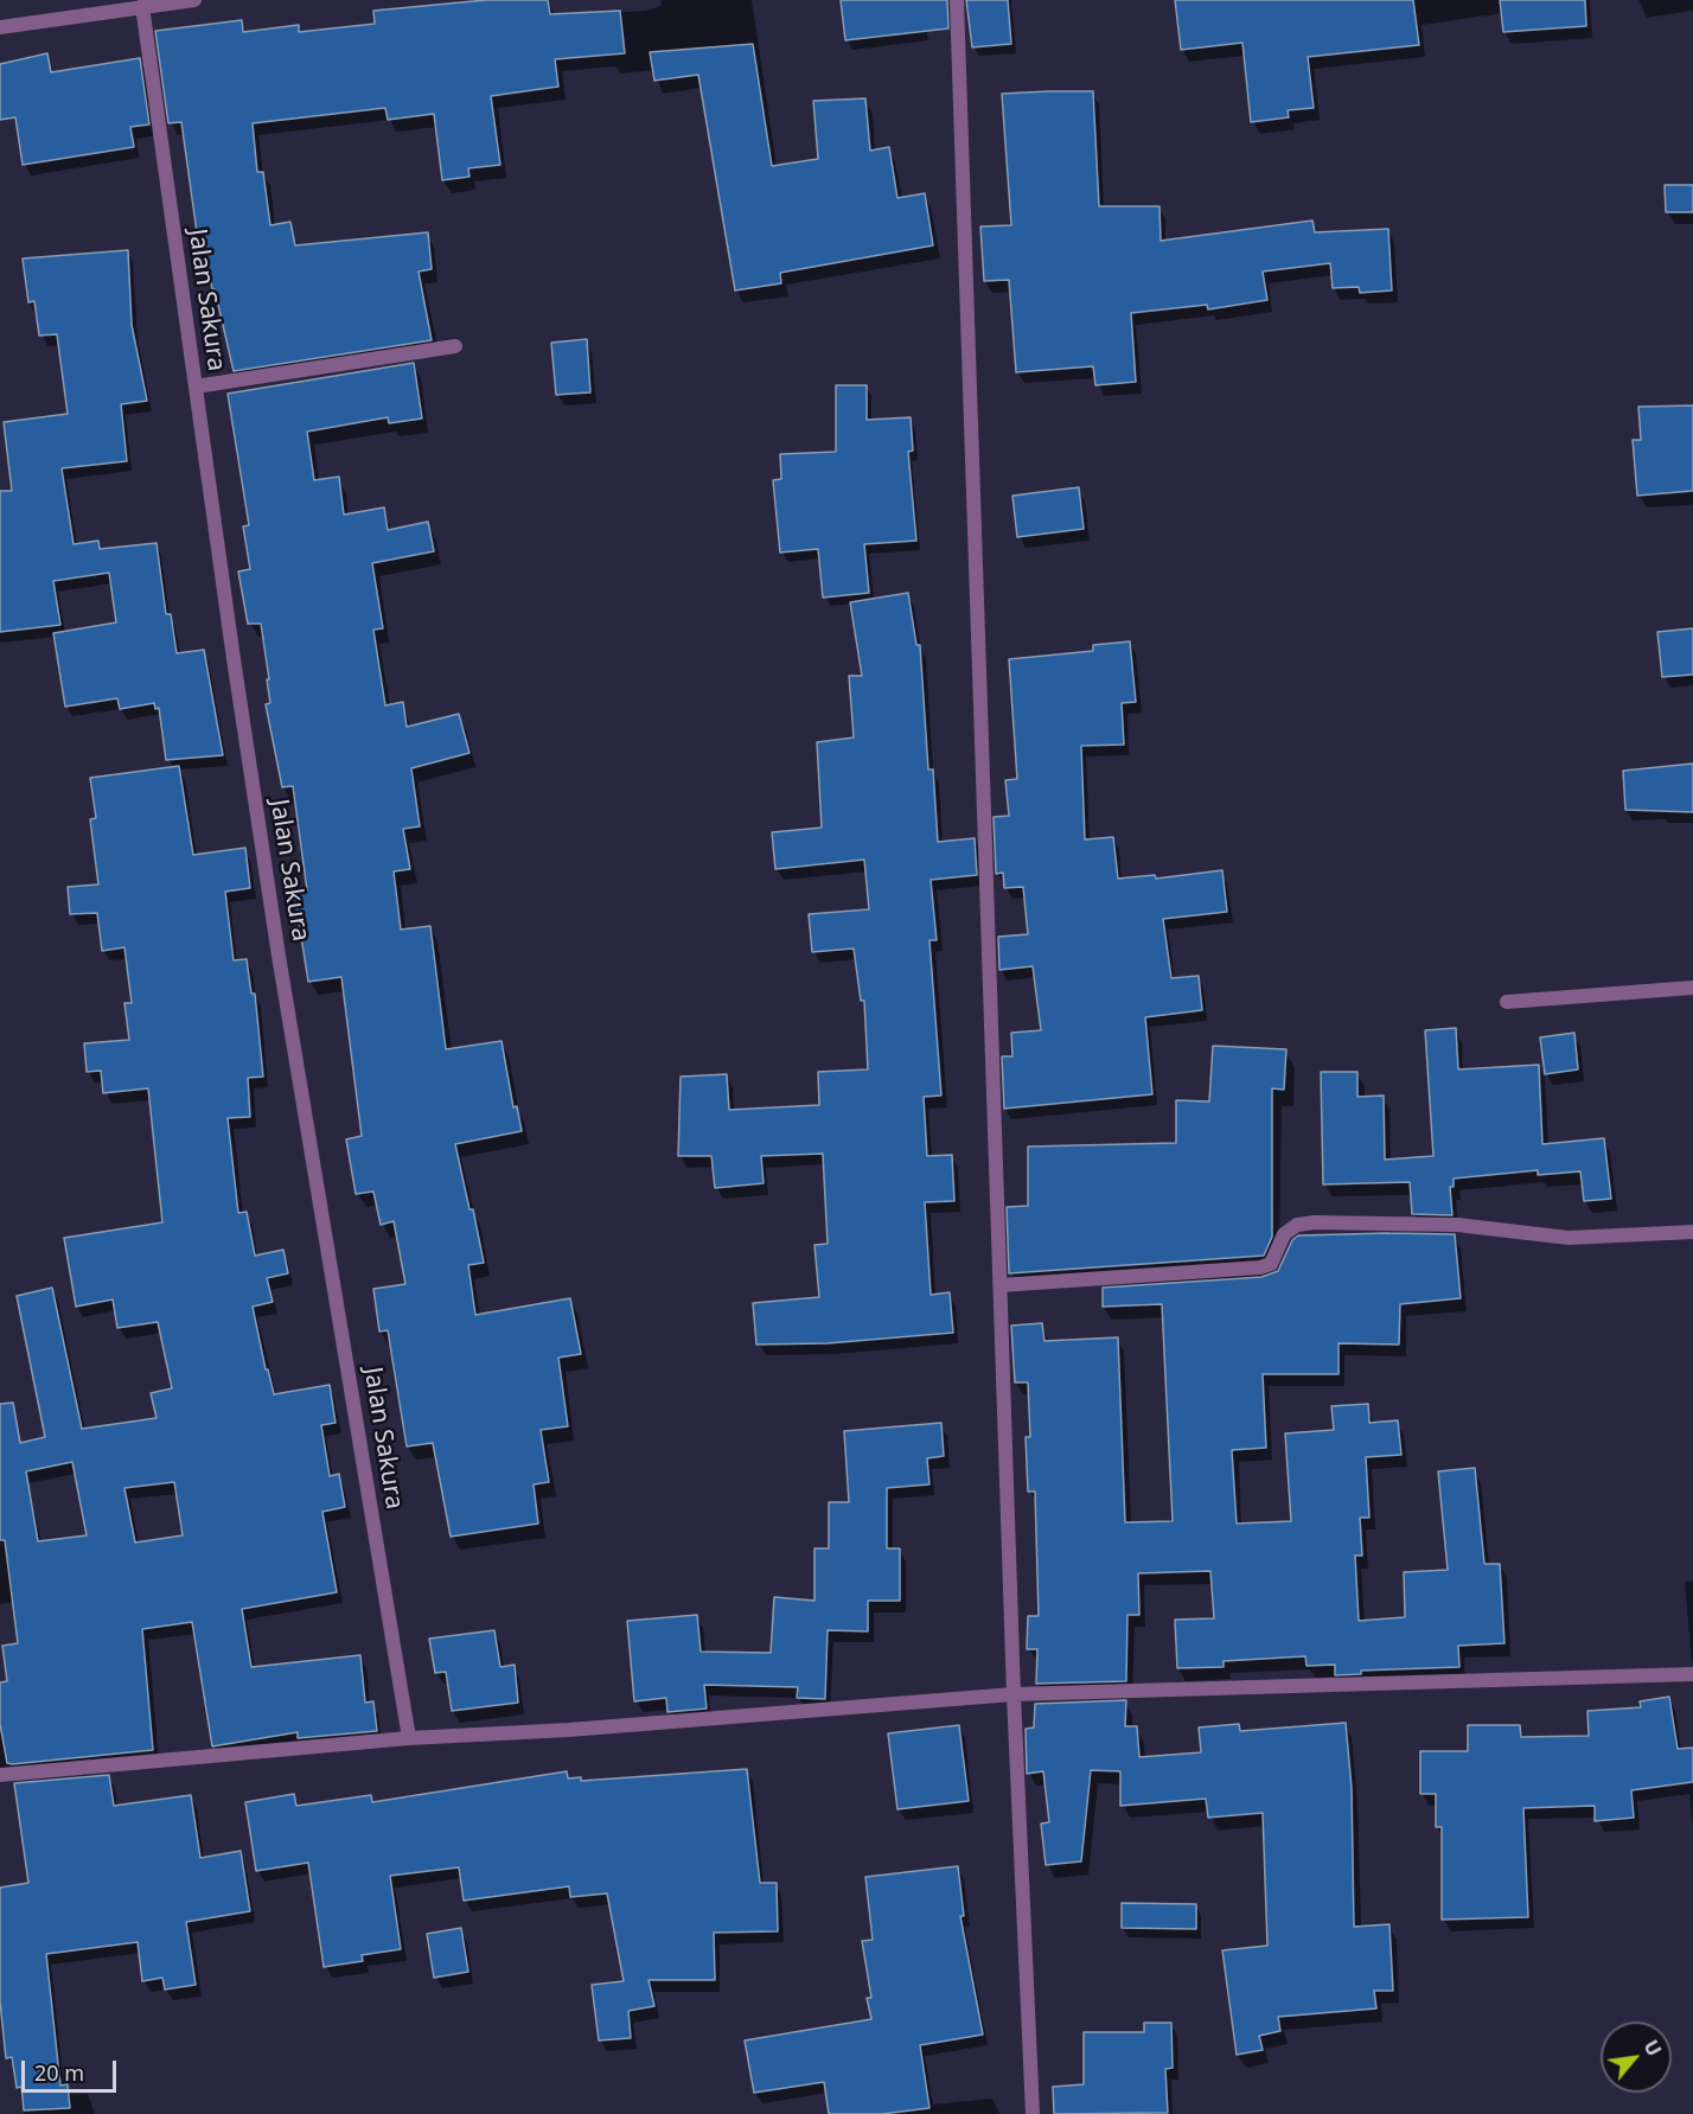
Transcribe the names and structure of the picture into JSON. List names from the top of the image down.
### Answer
{
  "streets": {
    "street": ["Jalan Sakura"]
  },
  "scale_bar": "20 m",
  "north": "top right"
}
